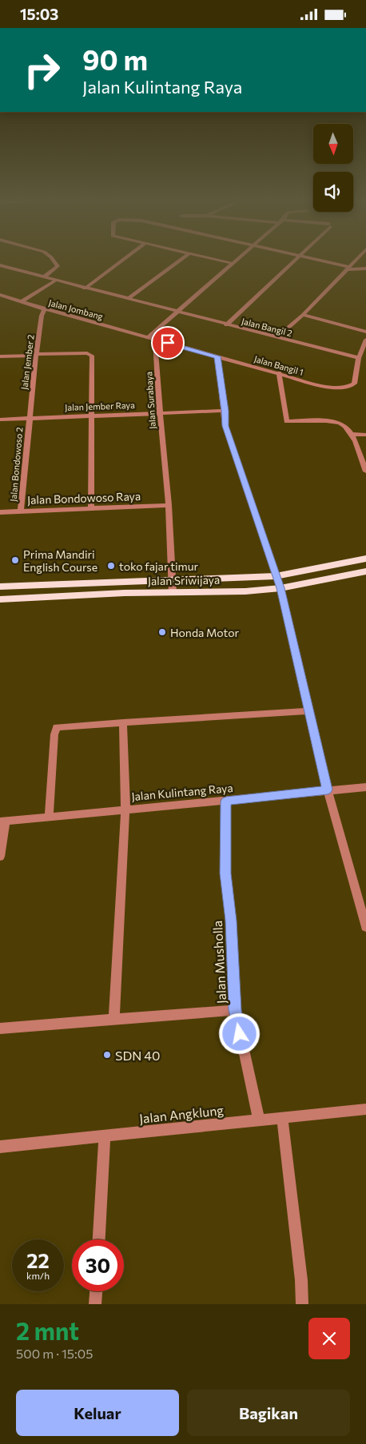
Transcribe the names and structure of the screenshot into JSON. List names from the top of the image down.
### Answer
{
  "streets": {
    "main road": ["Jalan Sriwijaya"],
    "street": [
      "Jalan Jombang",
      "Jalan Bangil 2",
      "Jalan Jember 2",
      "Jalan Bangil 1",
      "Jalan Surabaya",
      "Jalan Jember Raya",
      "Jalan Bondowoso 2",
      "Jalan Bondowoso Raya",
      "Jalan Kulintang Raya",
      "Jalan Musholla",
      "Jalan Angklung"
    ]
  },
  "crossings": [
    ["Jalan Jombang", "Jalan Jember 2"],
    ["Jalan Bangil 2", "Jalan Bangil 1"],
    ["Jalan Jember 2", "Jalan Jember Raya"],
    ["Jalan Jember 2", "Jalan Bondowoso 2"],
    ["Jalan Bangil 1", "Jalan Surabaya"],
    ["Jalan Surabaya", "Jalan Jember Raya"],
    ["Jalan Surabaya", "Jalan Bondowoso Raya"],
    ["Jalan Surabaya", "Jalan Sriwijaya"],
    ["Jalan Jember Raya", "Jalan Bondowoso 2"],
    ["Jalan Bondowoso 2", "Jalan Bondowoso Raya"],
    ["Jalan Kulintang Raya", "Jalan Musholla"],
    ["Jalan Musholla", "Jalan Angklung"]
  ],
  "places": [
    "Prima Mandiri English Course",
    "toko fajar timur",
    "Honda Motor",
    "SDN 40"
  ],
  "north": "bottom",
  "page": {
    "status": "15:03",
    "turn": ["90 m", "Jalan Kulintang Raya"],
    "speed": "22 km/h",
    "limit": "30",
    "heading": ["2 mnt", "500 m · 15:05"],
    "buttons": ["Keluar", "Bagikan"]
  }
}
